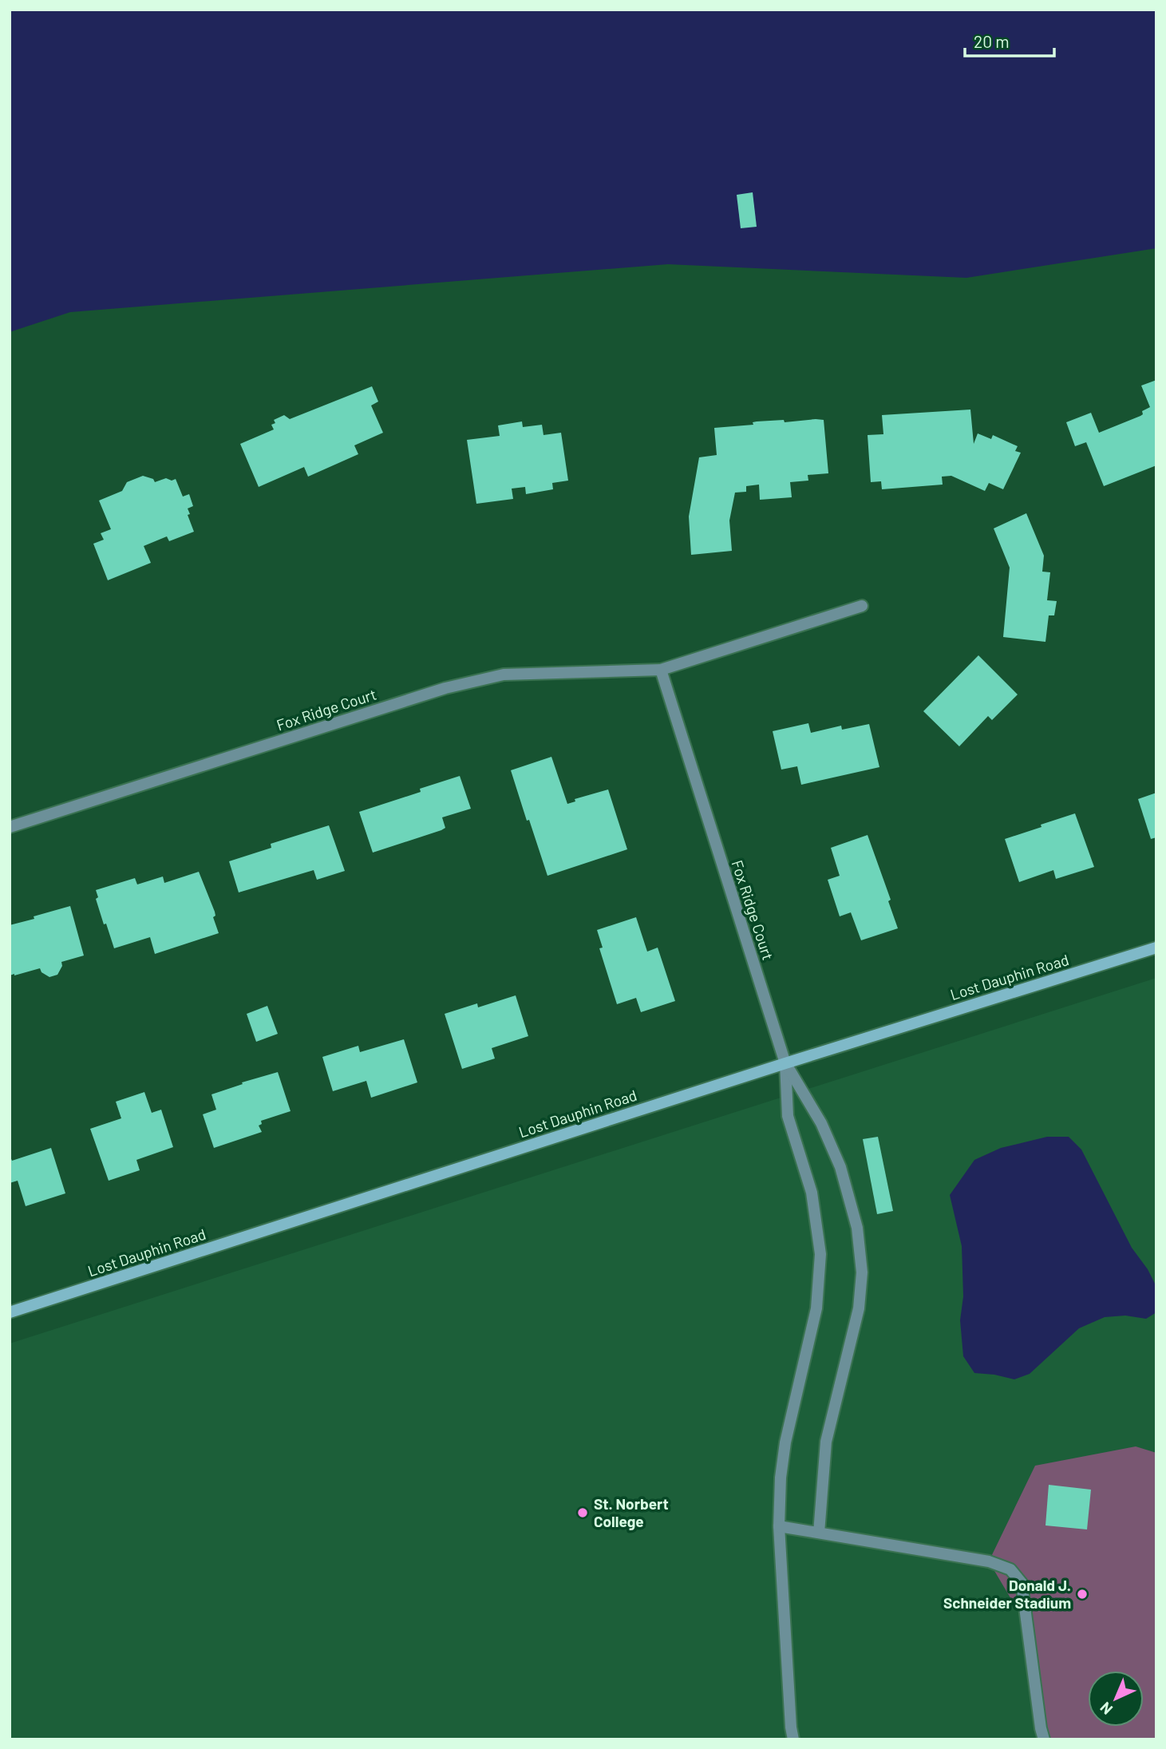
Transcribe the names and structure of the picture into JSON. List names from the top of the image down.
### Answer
{
  "streets": {
    "main road": ["Lost Dauphin Road"],
    "street": ["Fox Ridge Court"]
  },
  "crossings": [
    ["Fox Ridge Court", "Lost Dauphin Road"]
  ],
  "places": ["St. Norbert College", "Donald J. Schneider Stadium"],
  "scale_bar": "20 m",
  "north": "bottom left"
}
